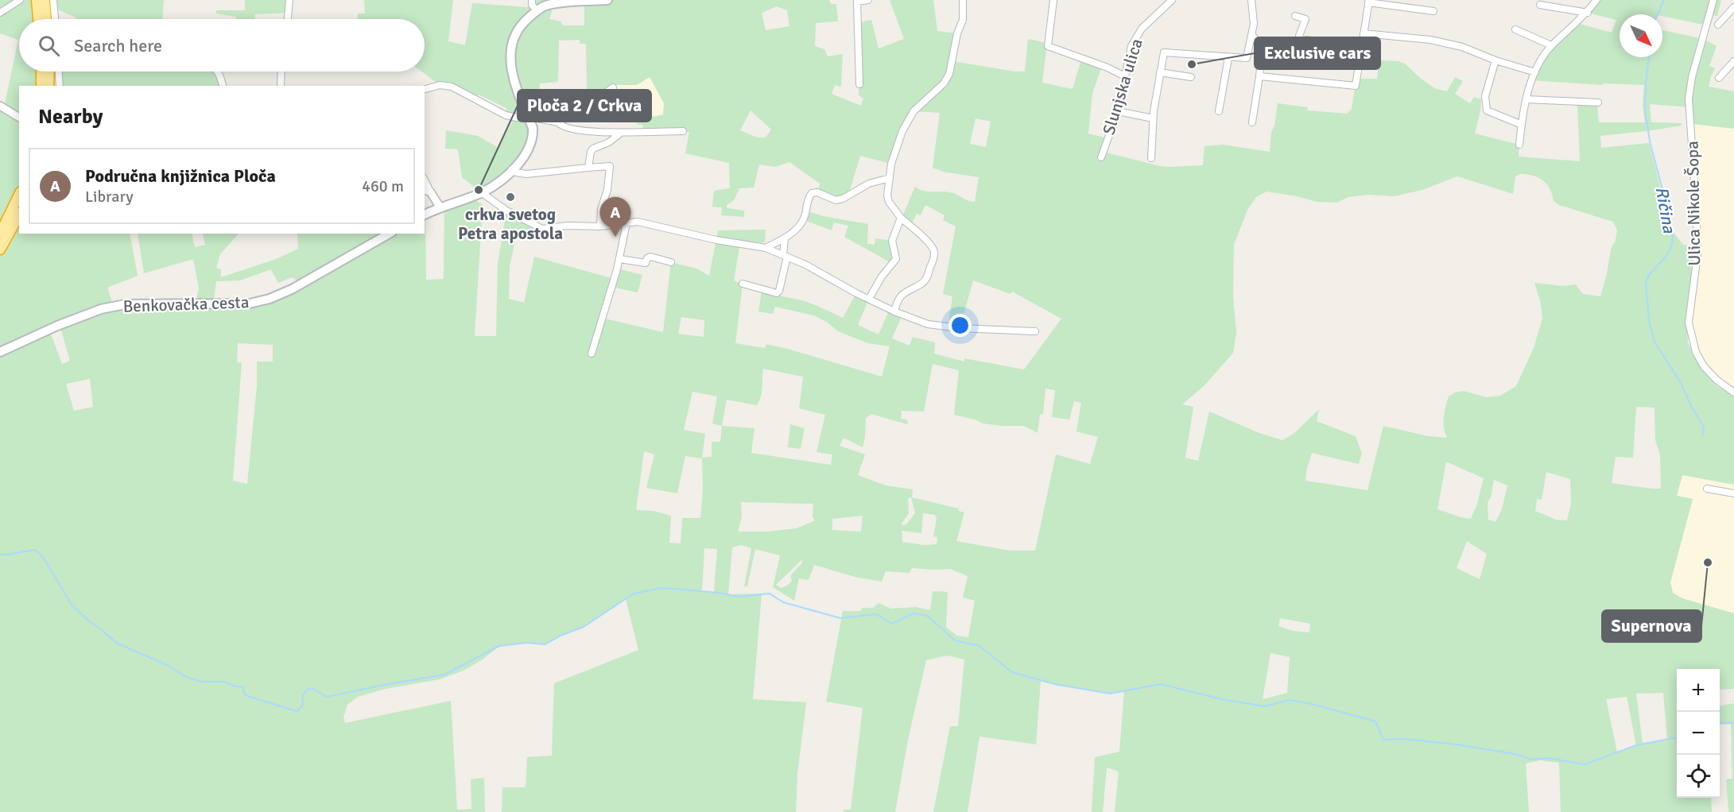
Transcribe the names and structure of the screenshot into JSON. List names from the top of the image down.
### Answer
{
  "streets": {
    "main road": ["Benkovačka cesta"],
    "street": ["Slunjska ulica", "Ulica Nikole Šopa"]
  },
  "water": ["Ričina"],
  "places": [
    "Exclusive cars",
    "Ploča 2 / Crkva",
    "crkva svetog Petra apostola",
    "Supernova"
  ],
  "north": "bottom right",
  "page": {
    "search": "Search here",
    "heading": "Nearby",
    "list": [
      {
        "mark": "A",
        "name": "Područna knjižnica Ploča",
        "note": "Library",
        "value": "460 m"
      }
    ],
    "pins": "A",
    "map_buttons": ["+", "−"]
  }
}
